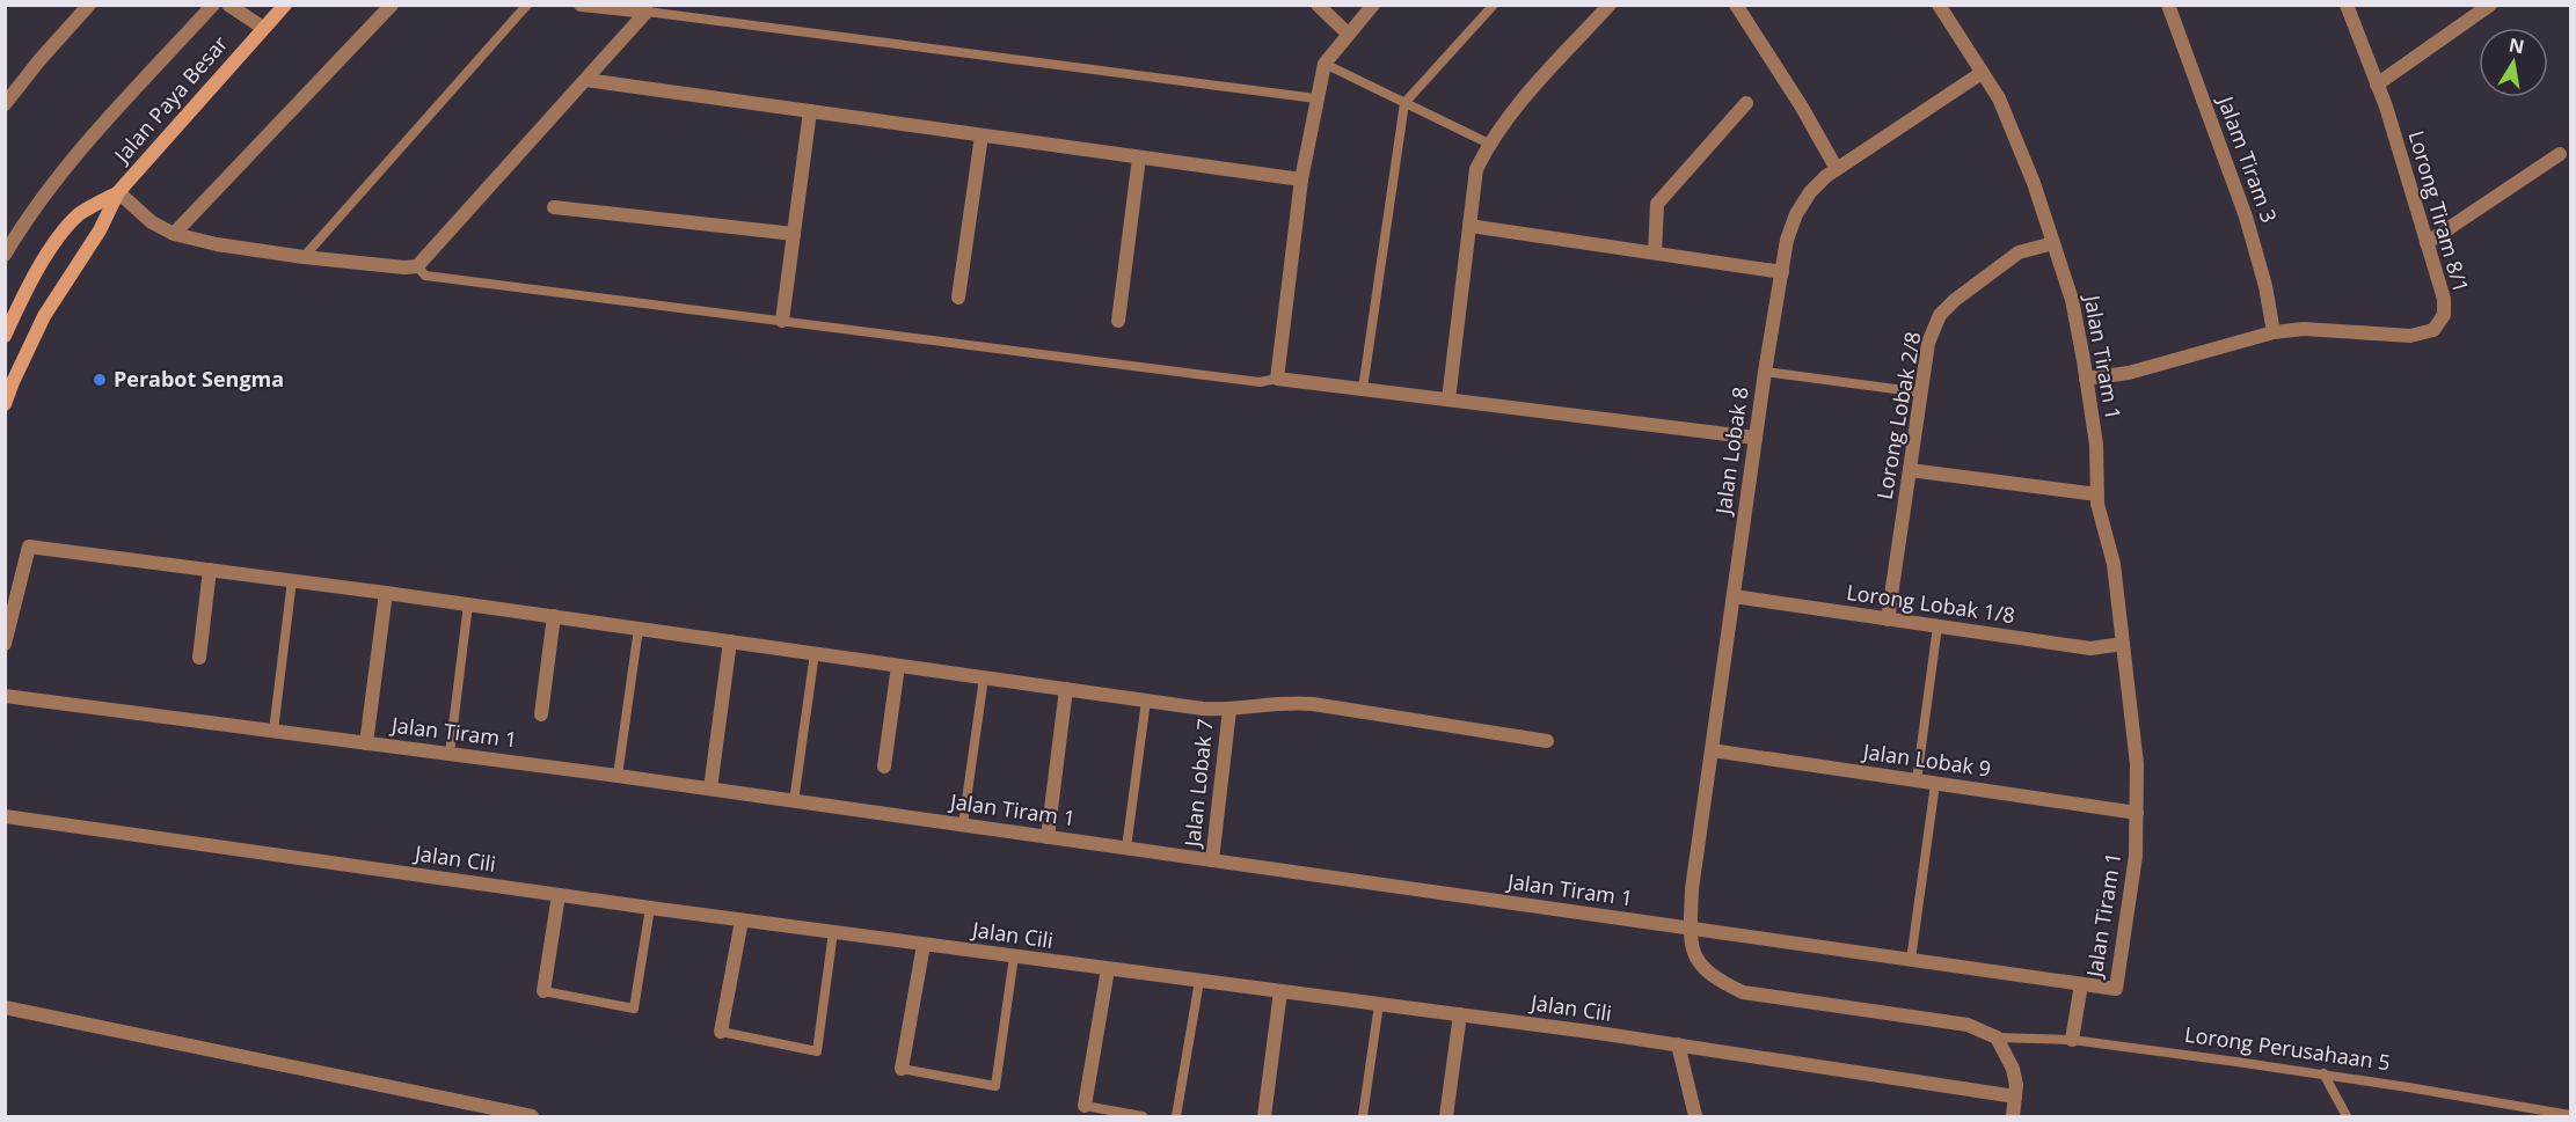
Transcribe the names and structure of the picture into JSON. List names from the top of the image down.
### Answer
{
  "streets": {
    "street": [
      "Jalan Paya Besar",
      "Jalam Tiram 3",
      "Lorong Tiram 8/1",
      "Jalan Tiram 1",
      "Lorong Lobak 2/8",
      "Jalan Lobak 8",
      "Lorong Lobak 1/8",
      "Jalan Lobak 9",
      "Jalan Lobak 7",
      "Jalan Cili",
      "Lorong Perusahaan 5"
    ]
  },
  "crossings": [
    ["Jalam Tiram 3", "Lorong Tiram 8/1"],
    ["Lorong Tiram 8/1", "Jalan Tiram 1"],
    ["Jalan Tiram 1", "Lorong Lobak 2/8"],
    ["Jalan Tiram 1", "Jalan Lobak 8"],
    ["Jalan Tiram 1", "Lorong Lobak 1/8"],
    ["Jalan Tiram 1", "Jalan Lobak 9"],
    ["Jalan Tiram 1", "Jalan Lobak 7"],
    ["Jalan Tiram 1", "Lorong Perusahaan 5"],
    ["Lorong Lobak 2/8", "Lorong Lobak 1/8"],
    ["Jalan Lobak 8", "Lorong Lobak 1/8"],
    ["Jalan Lobak 8", "Jalan Lobak 9"],
    ["Jalan Lobak 8", "Lorong Perusahaan 5"]
  ],
  "places": ["Perabot Sengma"],
  "north": "top"
}
